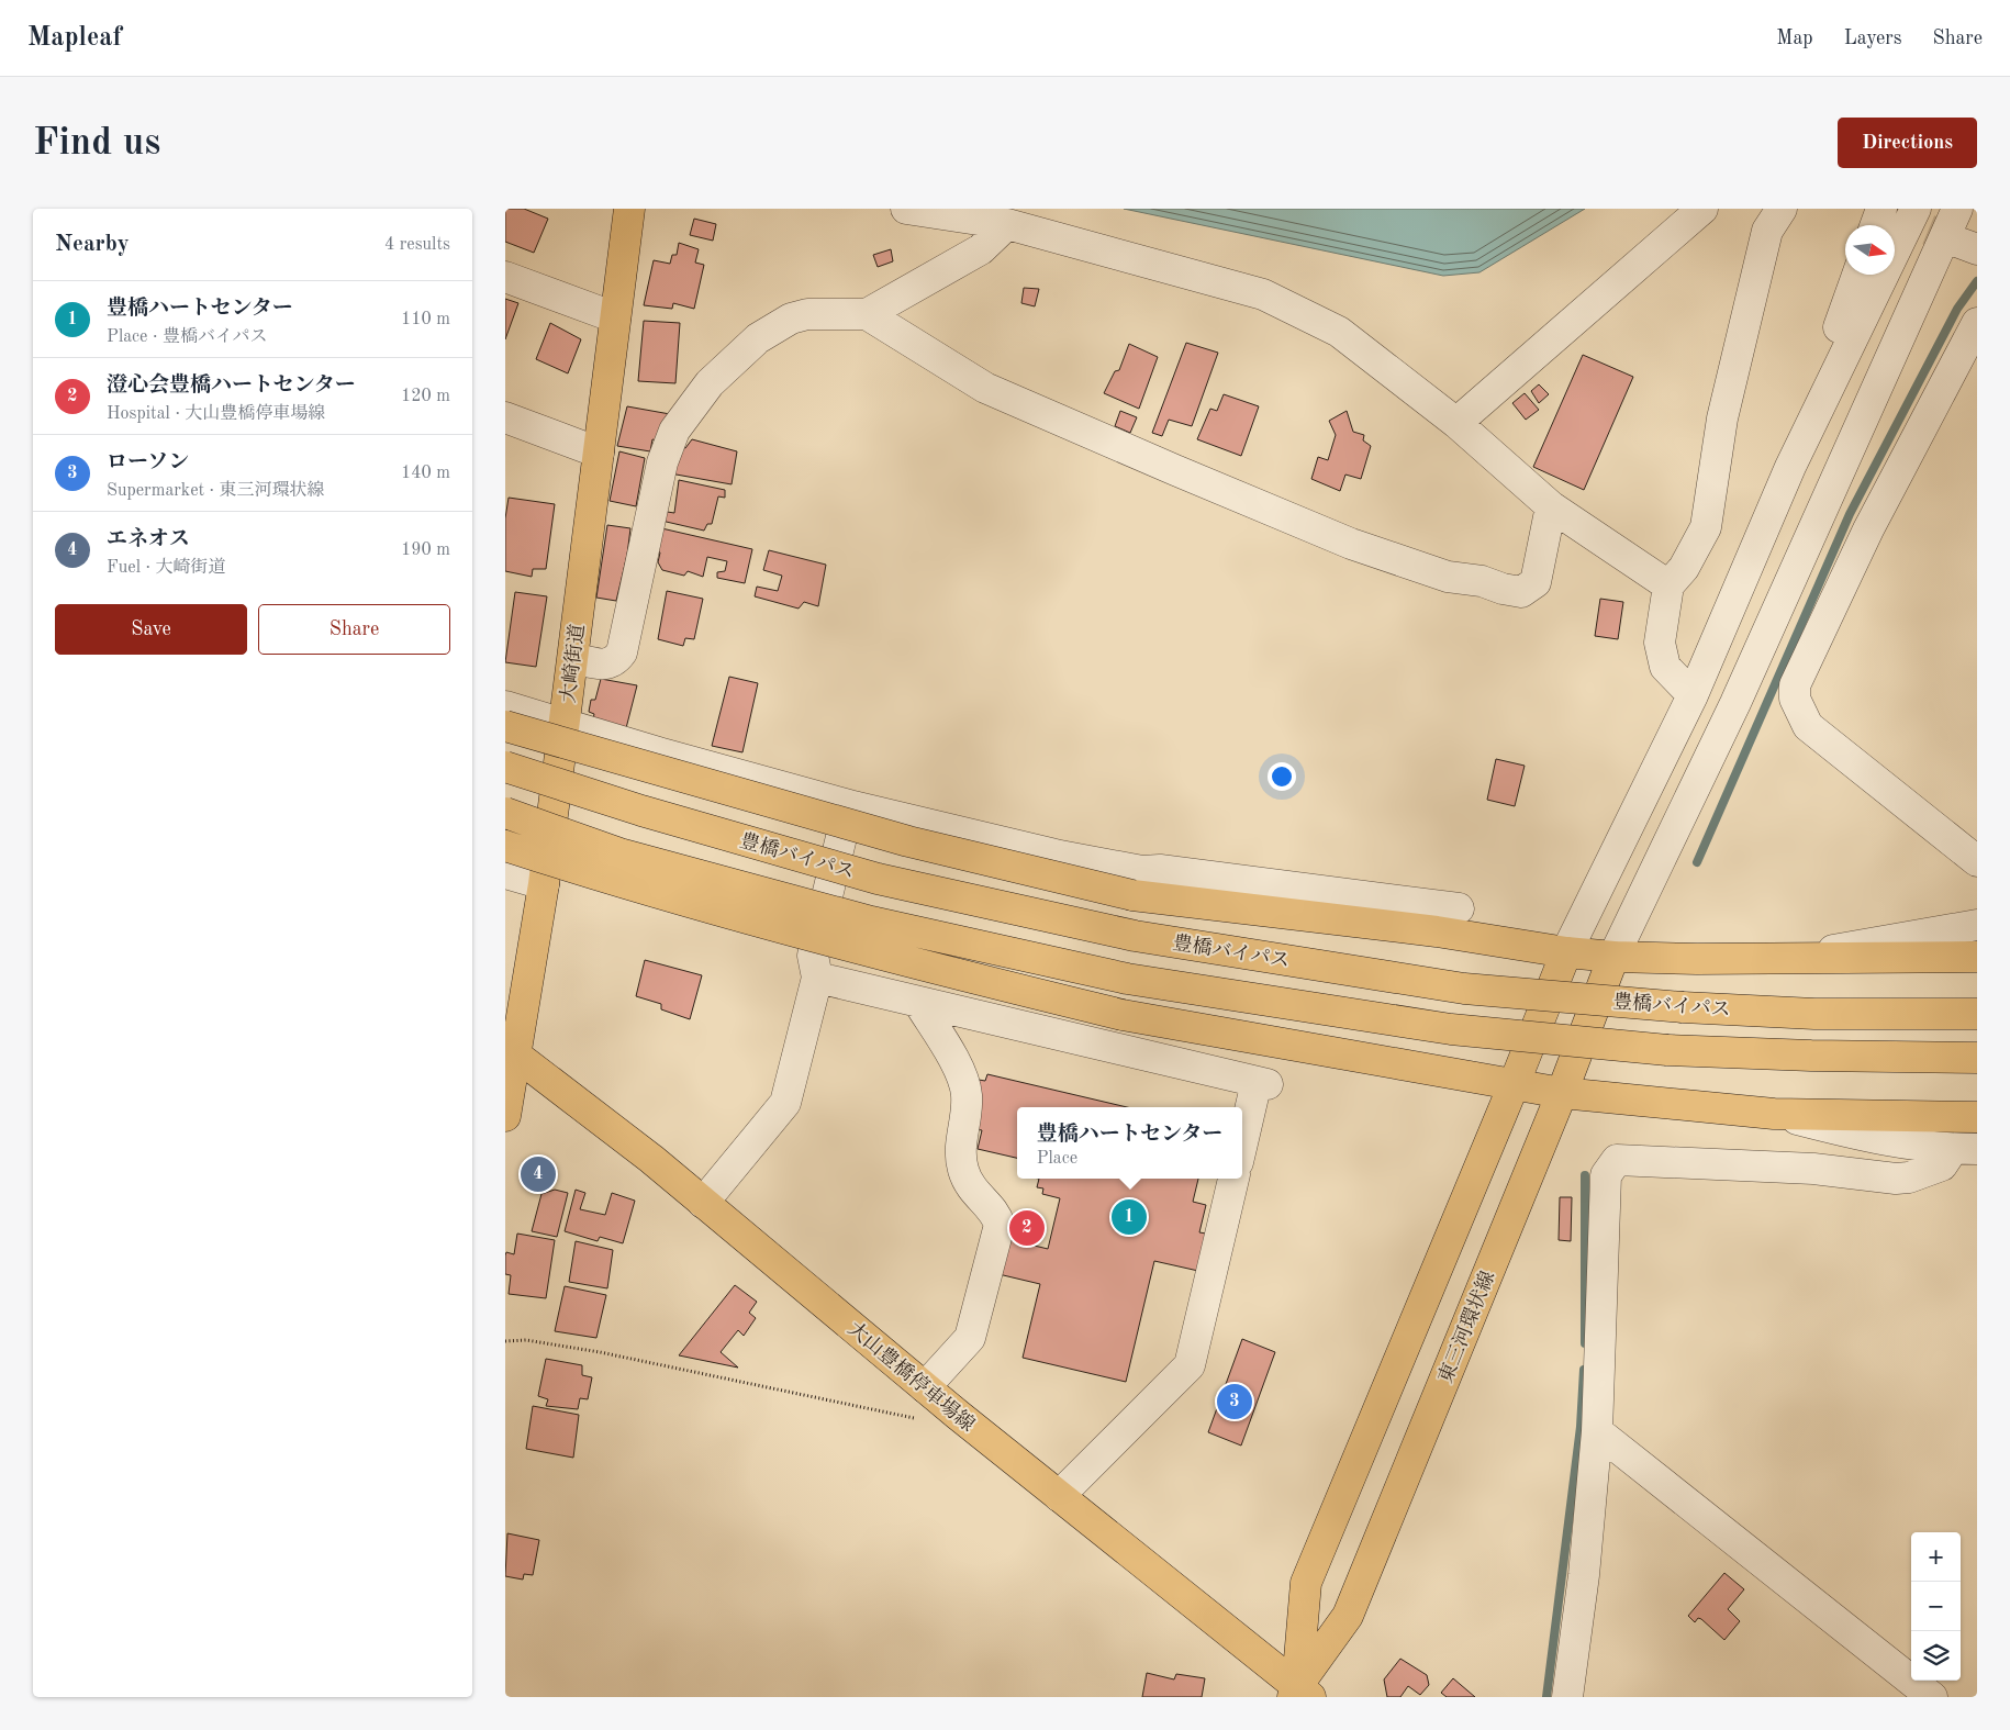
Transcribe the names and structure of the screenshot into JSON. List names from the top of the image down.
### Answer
{
  "streets": {
    "main road": [
      "大崎街道",
      "豊橋バイパス",
      "東三河環状線",
      "大山豊橋停車場線"
    ]
  },
  "crossings": [
    ["大崎街道", "大山豊橋停車場線"],
    ["東三河環状線", "大山豊橋停車場線"]
  ],
  "north": "right",
  "page": {
    "header": "Mapleaf",
    "nav": ["Map", "Layers", "Share"],
    "buttons": [
      "Directions",
      ["Save", "Share"]
    ],
    "title": "Find us",
    "heading": ["Nearby", "4 results"],
    "list": [
      {
        "mark": "1",
        "name": "豊橋ハートセンター",
        "note": "Place · 豊橋バイパス",
        "value": "110 m"
      },
      {
        "mark": "2",
        "name": "澄心会豊橋ハートセンター",
        "note": "Hospital · 大山豊橋停車場線",
        "value": "120 m"
      },
      {
        "mark": "3",
        "name": "ローソン",
        "note": "Supermarket · 東三河環状線",
        "value": "140 m"
      },
      {
        "mark": "4",
        "name": "エネオス",
        "note": "Fuel · 大崎街道",
        "value": "190 m"
      }
    ],
    "popup": ["豊橋ハートセンター", "Place"],
    "pins": [
      "4",
      "1",
      "2",
      "3"
    ],
    "map_buttons": ["+", "−"]
  }
}
